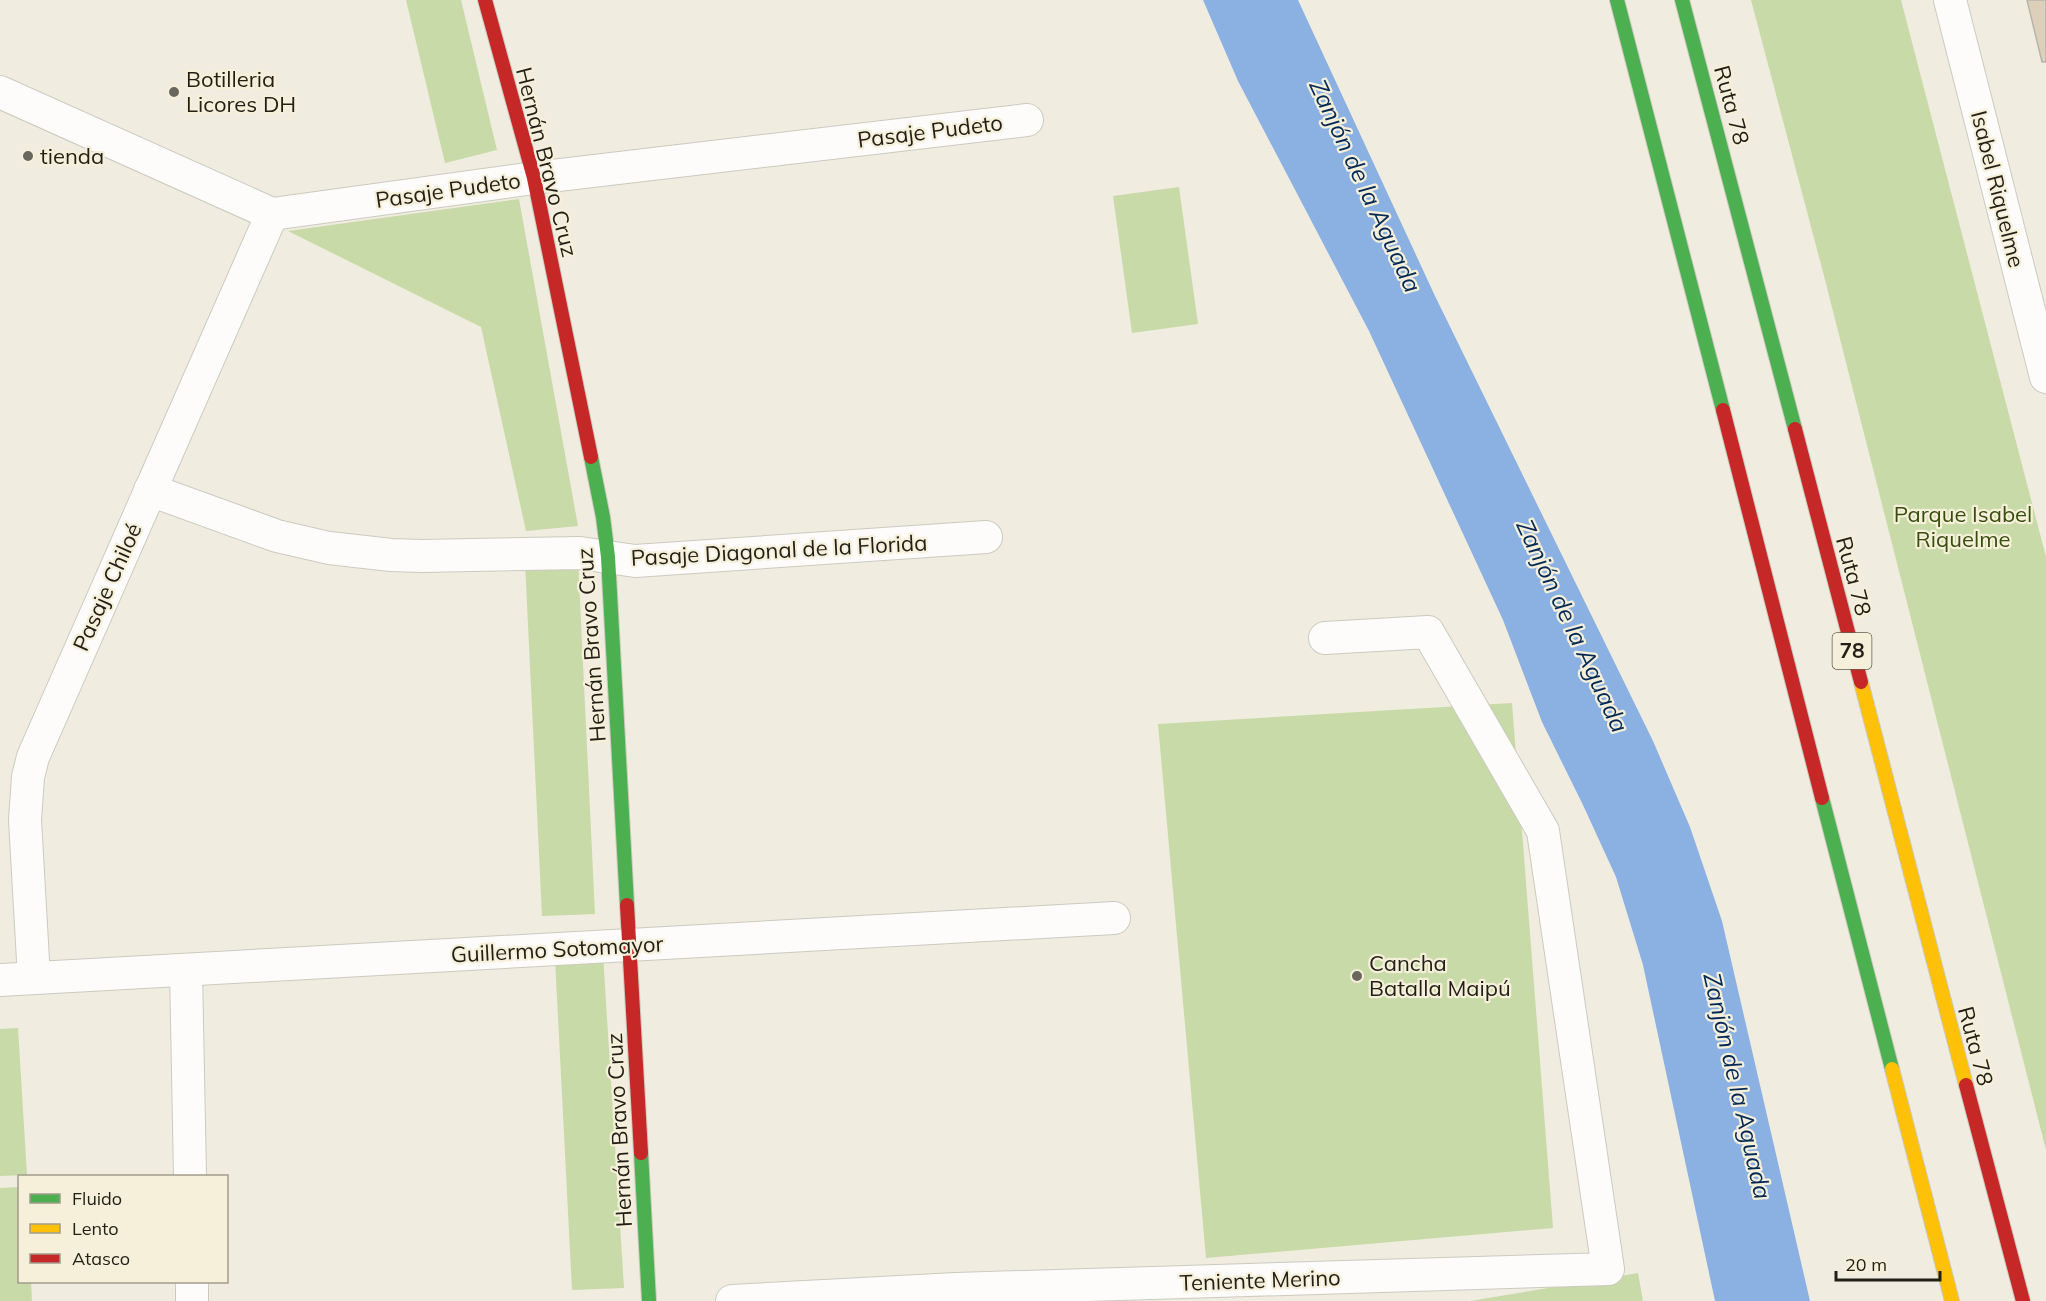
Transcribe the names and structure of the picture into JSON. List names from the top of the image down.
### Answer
{
  "streets": {
    "main road": ["Ruta 78", "Hernán Bravo Cruz", "78"],
    "street": [
      "Pasaje Pudeto",
      "Isabel Riquelme",
      "Pasaje Diagonal de la Florida",
      "Pasaje Chiloé",
      "Guillermo Sotomayor",
      "Teniente Merino"
    ]
  },
  "crossings": [
    ["Pasaje Pudeto", "Hernán Bravo Cruz"],
    ["Pasaje Pudeto", "Pasaje Chiloé"],
    ["Hernán Bravo Cruz", "Pasaje Diagonal de la Florida"],
    ["Hernán Bravo Cruz", "Guillermo Sotomayor"],
    ["Pasaje Diagonal de la Florida", "Pasaje Chiloé"],
    ["Pasaje Chiloé", "Guillermo Sotomayor"]
  ],
  "water": ["Zanjón de la Aguada"],
  "parks": ["Parque Isabel Riquelme"],
  "places": ["Botilleria Licores DH", "tienda", "Cancha Batalla Maipú"],
  "legend": ["Fluido", "Lento", "Atasco"],
  "scale_bar": "20 m"
}
